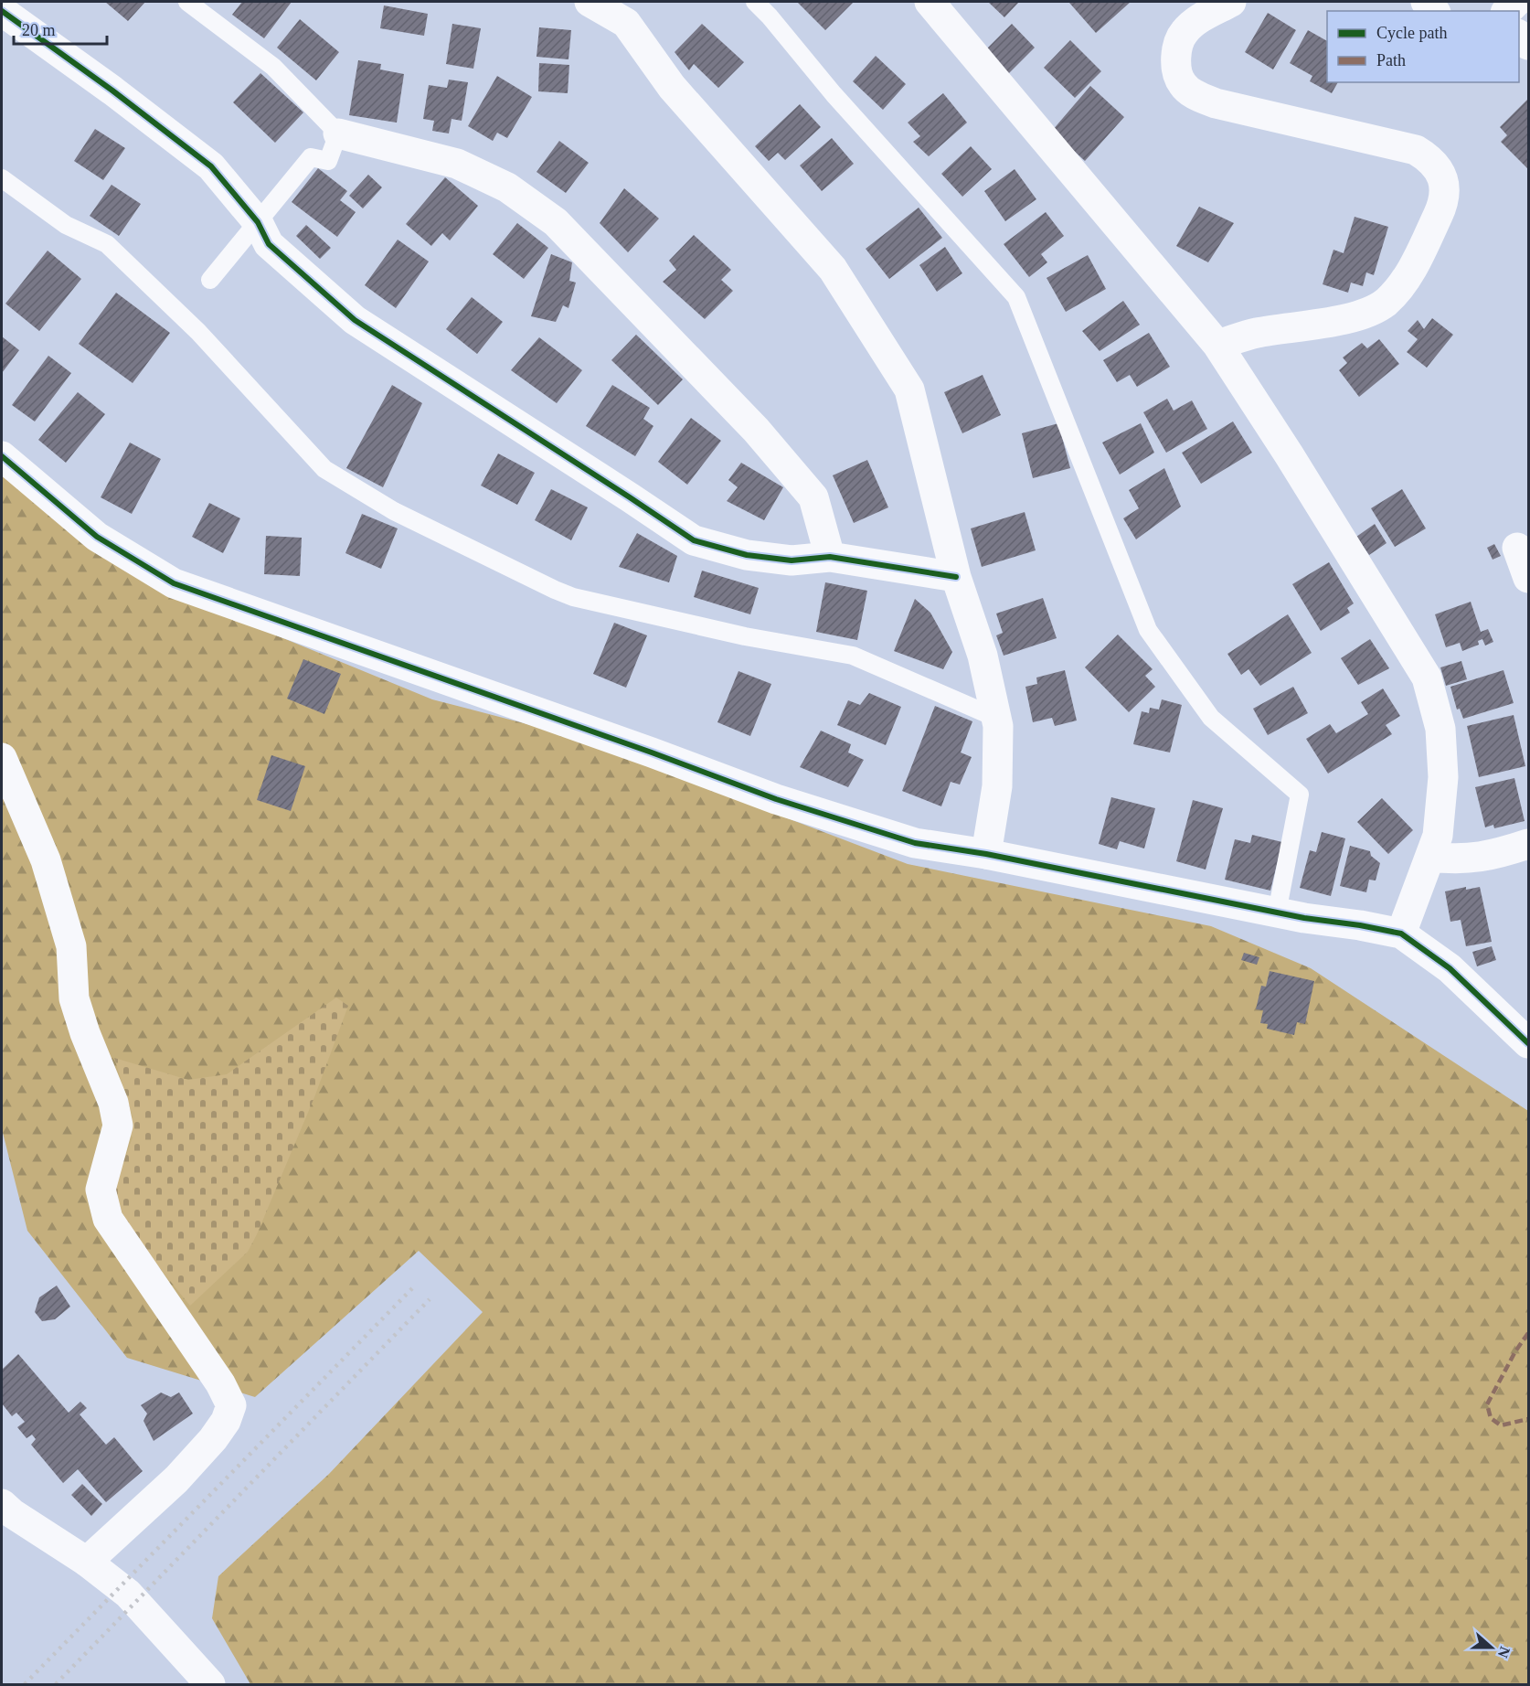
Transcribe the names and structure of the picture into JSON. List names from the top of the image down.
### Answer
{
  "legend": ["Cycle path", "Path"],
  "scale_bar": "20 m",
  "north": "right"
}
